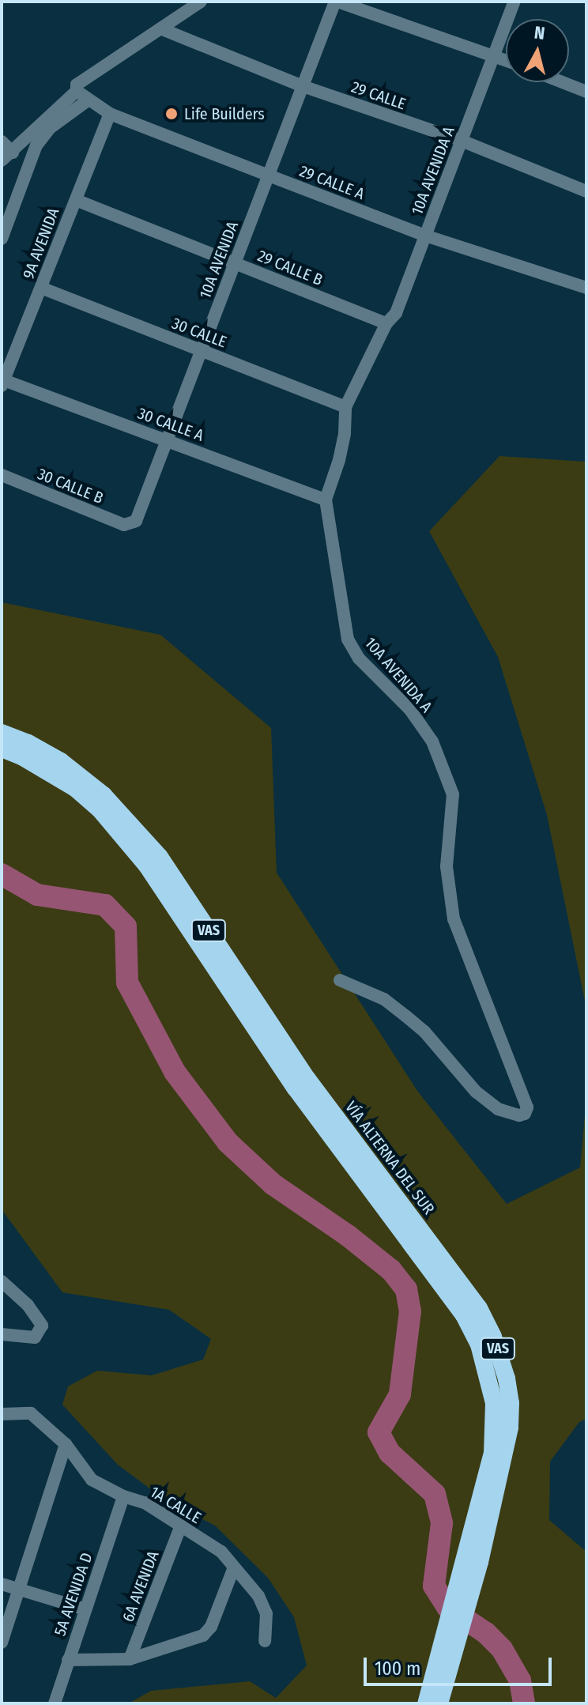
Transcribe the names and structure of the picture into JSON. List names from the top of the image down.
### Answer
{
  "streets": {
    "highway": ["VAS", "VÍA ALTERNA DEL SUR"],
    "street": [
      "29 CALLE",
      "10A AVENIDA A",
      "29 CALLE A",
      "9A AVENIDA",
      "10A AVENIDA",
      "29 CALLE B",
      "30 CALLE",
      "30 CALLE A",
      "30 CALLE B",
      "1A CALLE",
      "6A AVENIDA",
      "5A AVENIDA D"
    ]
  },
  "crossings": [
    ["29 CALLE", "10A AVENIDA A"],
    ["29 CALLE", "10A AVENIDA"],
    ["10A AVENIDA A", "29 CALLE A"],
    ["10A AVENIDA A", "29 CALLE B"],
    ["10A AVENIDA A", "30 CALLE"],
    ["10A AVENIDA A", "30 CALLE A"],
    ["29 CALLE A", "9A AVENIDA"],
    ["29 CALLE A", "10A AVENIDA"],
    ["9A AVENIDA", "29 CALLE B"],
    ["9A AVENIDA", "30 CALLE"],
    ["9A AVENIDA", "30 CALLE A"],
    ["10A AVENIDA", "29 CALLE B"],
    ["10A AVENIDA", "30 CALLE"],
    ["10A AVENIDA", "30 CALLE A"],
    ["10A AVENIDA", "30 CALLE B"],
    ["1A CALLE", "6A AVENIDA"],
    ["1A CALLE", "5A AVENIDA D"]
  ],
  "places": ["Life Builders"],
  "scale_bar": "100 m",
  "north": "top"
}
